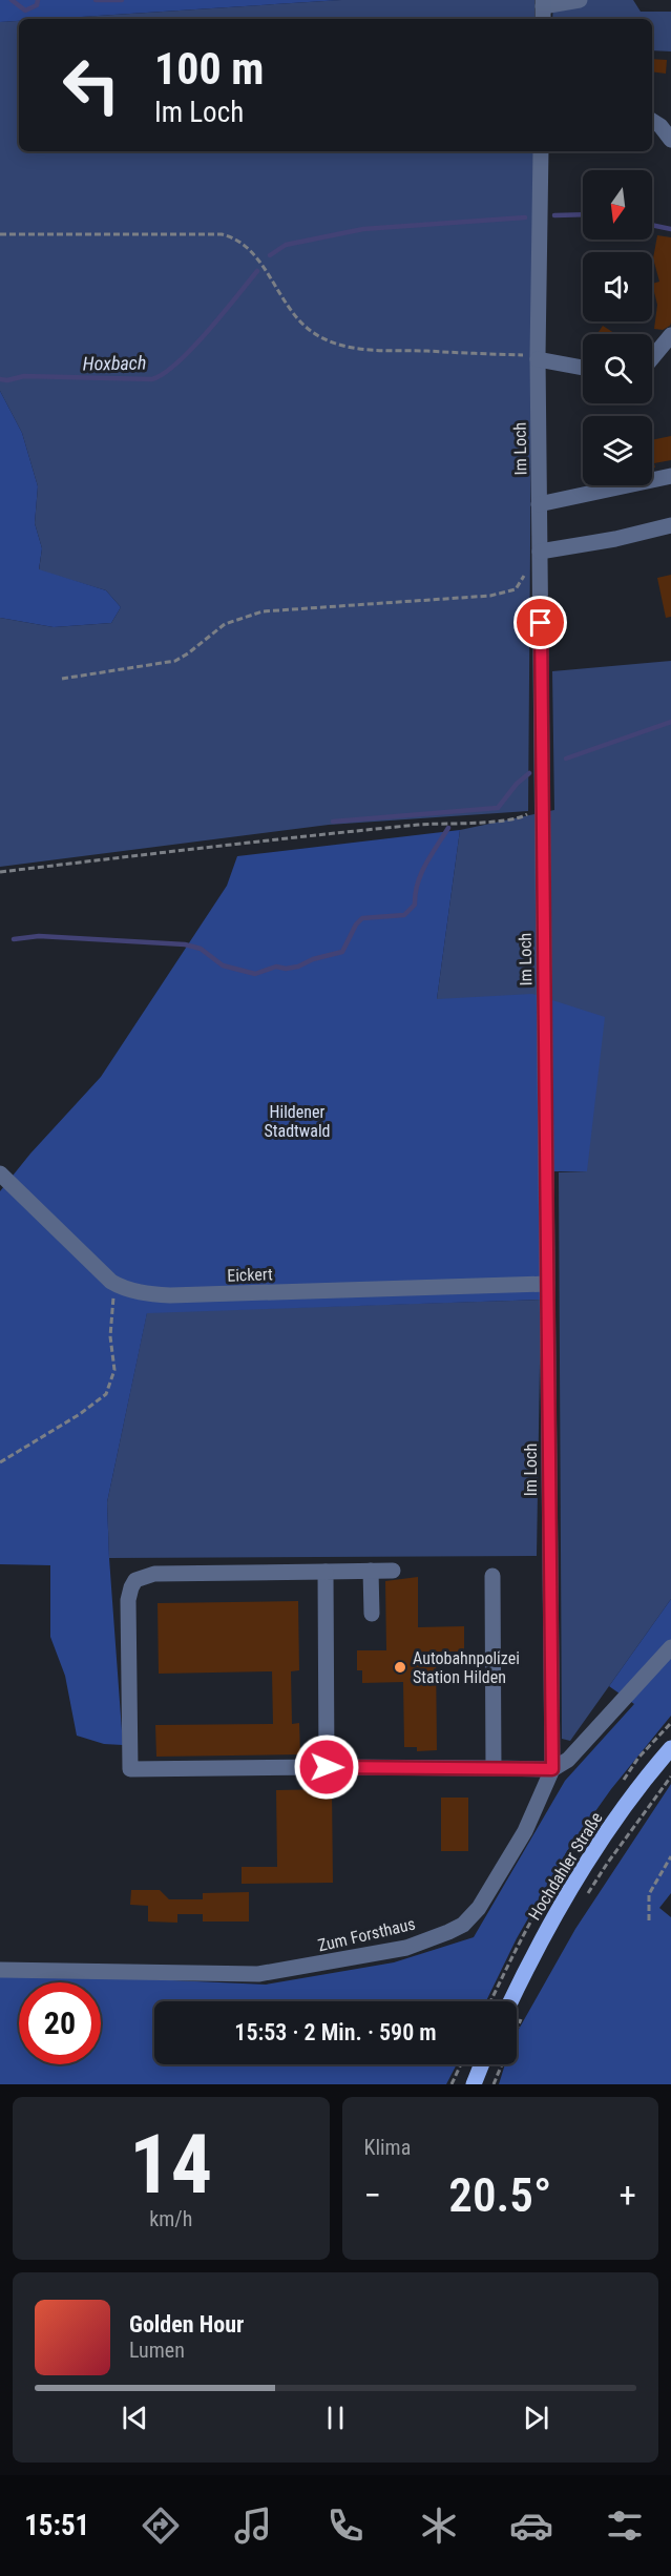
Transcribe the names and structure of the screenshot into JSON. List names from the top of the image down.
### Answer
{
  "streets": {
    "main road": ["Hochdahler Straße"],
    "street": ["Im Loch", "Eickert", "Zum Forsthaus"]
  },
  "crossings": [
    ["Im Loch", "Eickert"],
    ["Im Loch", "Zum Forsthaus"]
  ],
  "water": ["Hoxbach"],
  "parks": ["Hildener Stadtwald"],
  "places": ["Autobahnpolizei Station Hilden"],
  "north": "bottom",
  "page": {
    "turn": ["100 m", "Im Loch"],
    "limit": "20",
    "trip": "15:53 · 2 Min. · 590 m",
    "tile": [
      ["14", "km/h"],
      "Klima"
    ],
    "heat": ["−", "20.5°", "+"],
    "song": ["Golden Hour", "Lumen"],
    "tabs": "15:51"
  }
}
